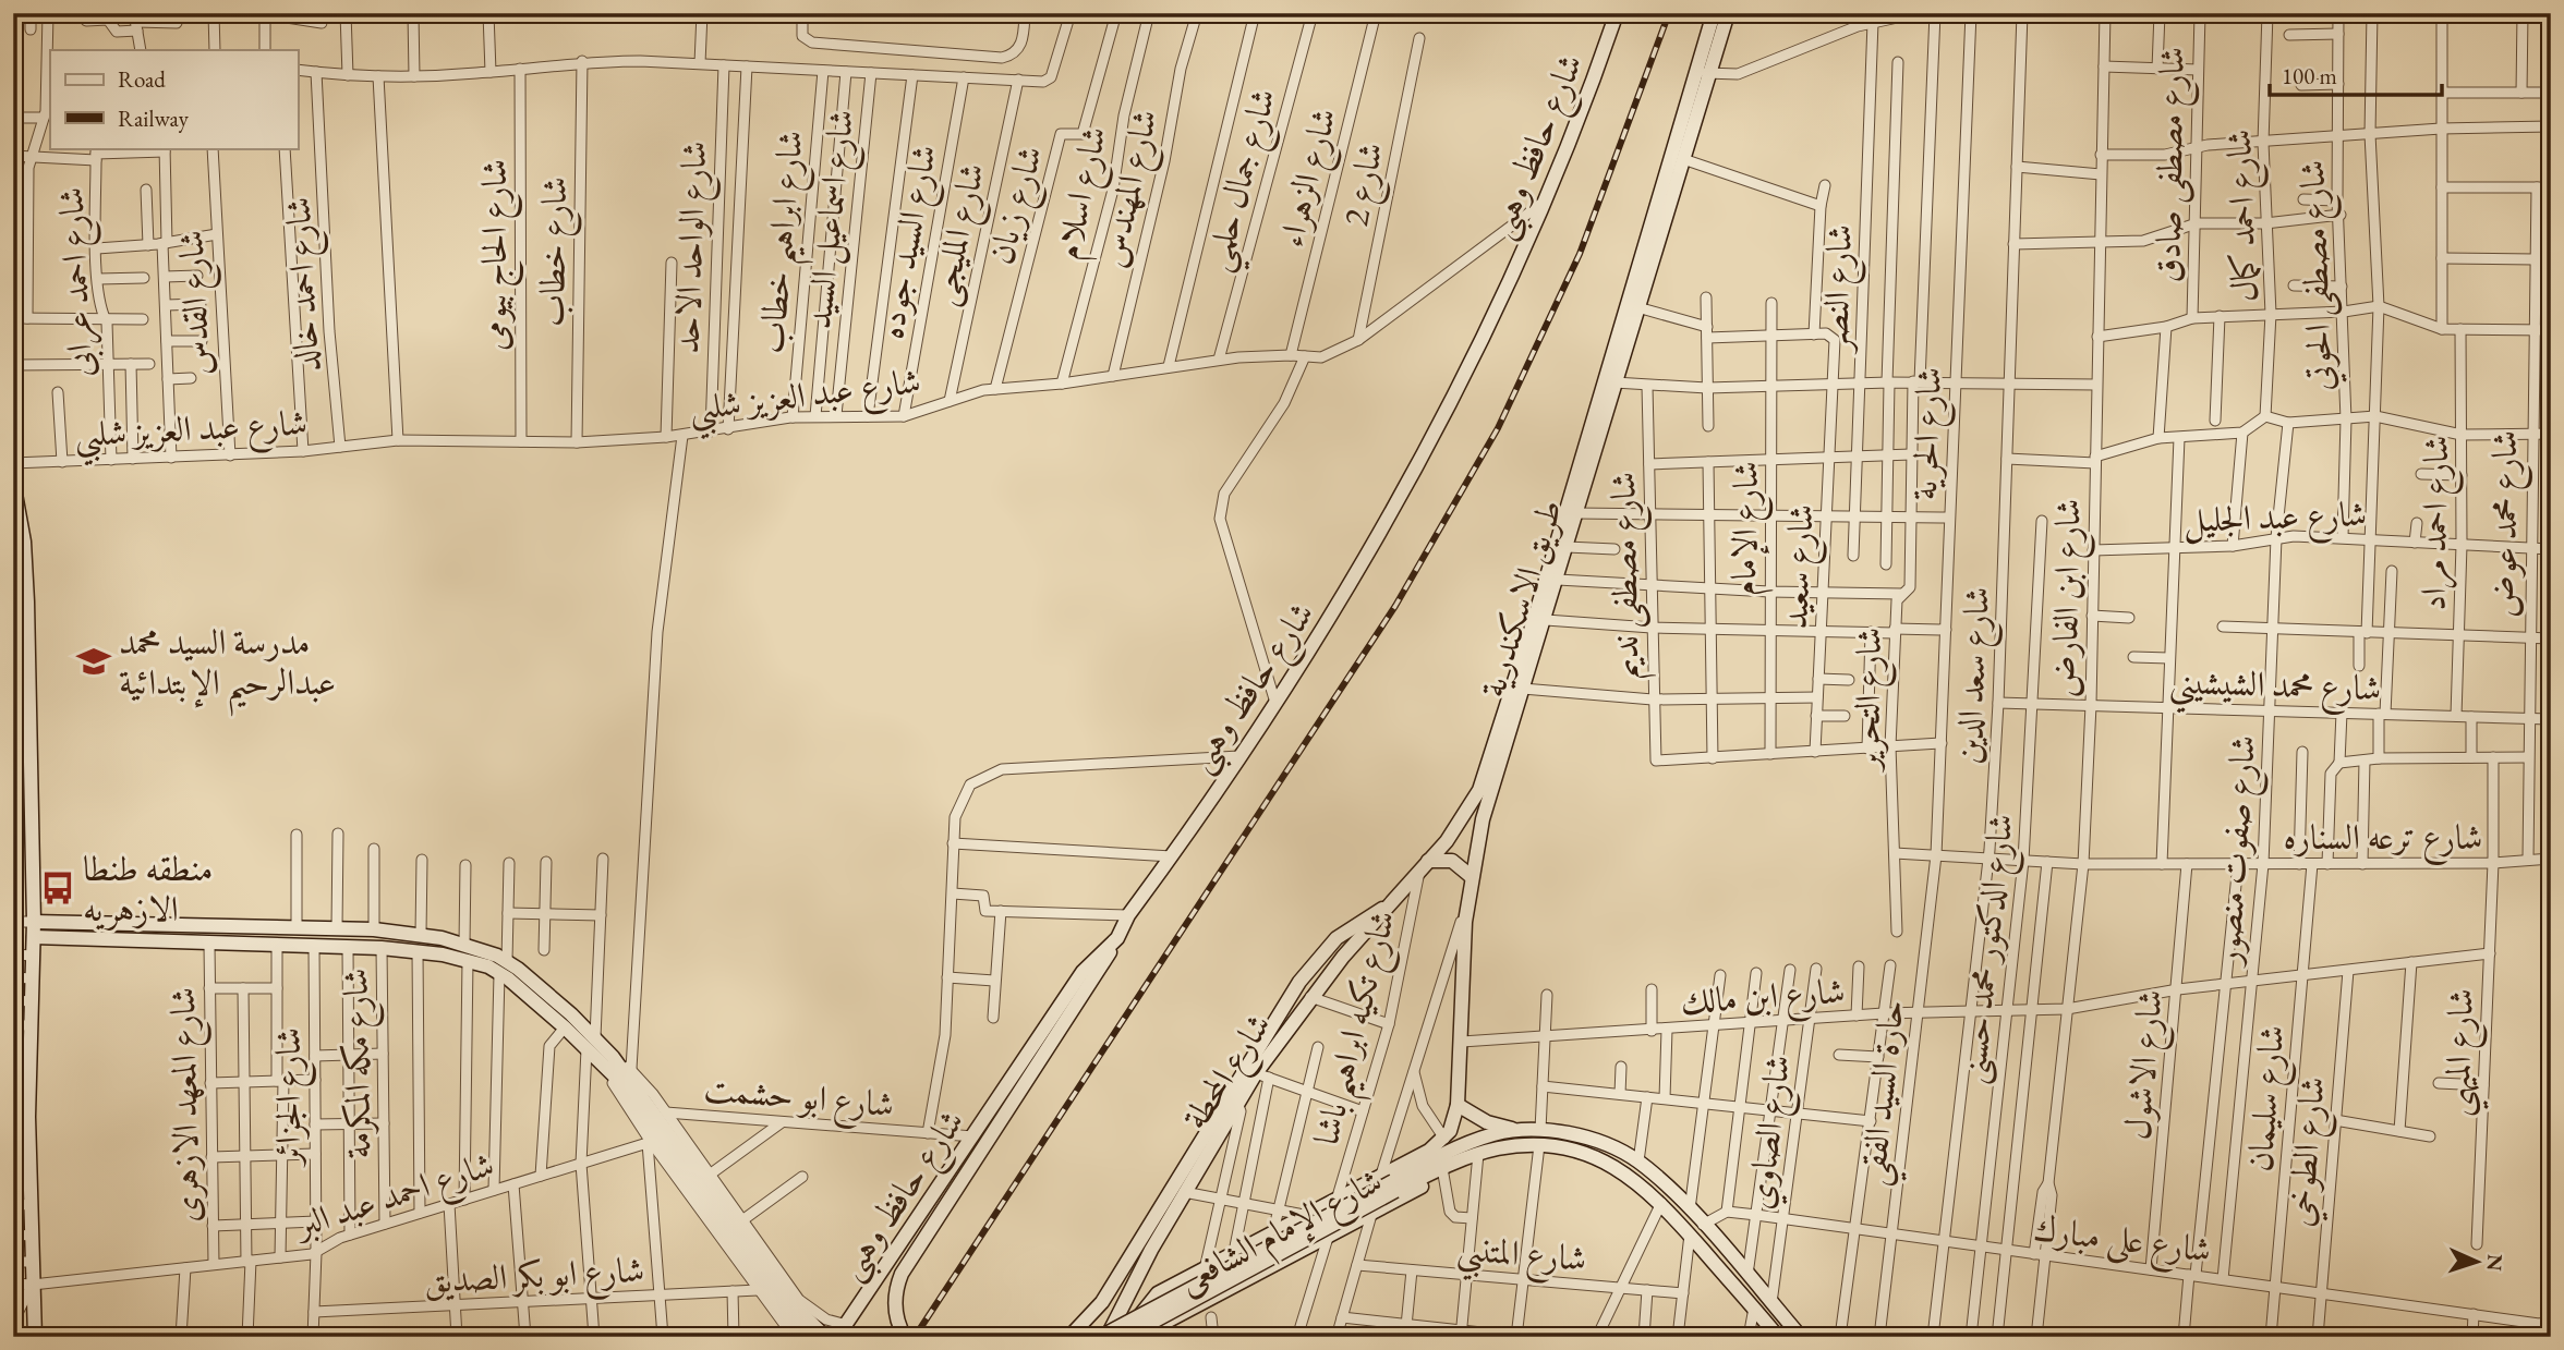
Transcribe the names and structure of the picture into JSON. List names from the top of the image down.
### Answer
{
  "streets": {
    "main road": [
      "شارع حافظ وهبى",
      "طريق الاسكندرية",
      "شارع المحطة",
      "شارع الإمام الشافعى"
    ],
    "street": [
      "شارع مصطفى صادق",
      "شارع الزهراء",
      "شارع جمال حلمي",
      "شارع 2",
      "شارع المهندس",
      "شارع اسلام",
      "شارع زيان",
      "شارع احمد كمال",
      "شارع اسماعيل السيد",
      "شارع المليجى",
      "شارع ابراهيم خطاب",
      "شارع السيد جوده",
      "شارع الواحد الاحد",
      "شارع خطاب",
      "شارع الحاج بيومى",
      "شارع مصطفى الحوتي",
      "شارع احمد عرابى",
      "شارع احمد خالد",
      "شارع النصر",
      "شارع القدس",
      "شارع عبد العزيز شلبي",
      "شارع الحرية",
      "شارع عبد الجليل",
      "شارع احمد مراد",
      "شارع محمد عوض",
      "شارع الإمام",
      "شارع سعيد",
      "شارع مصطفى نديم",
      "شارع ابن الفارض",
      "شارع سعد الدين",
      "شارع محمد الشيشيني",
      "شارع التحرير",
      "شارع ترعه السناره",
      "شارع صفوت منصور",
      "شارع الدكتور محمد حسنى",
      "شارع ابن مالك",
      "شارع تكيه ابراهيم باشا",
      "شارع الميهي",
      "شارع مكه المكرمة",
      "شارع الاشول",
      "حارة السيد الفقي",
      "شارع الجزائر",
      "شارع ابو حشمت",
      "شارع سليمان",
      "شارع المعهد الازهرى",
      "شارع الصاوي",
      "شارع الطوخي",
      "شارع احمد عبد البر",
      "شارع على مبارك",
      "شارع المتنبي",
      "شارع ابو بكر الصديق"
    ]
  },
  "crossings": [
    ["شارع حافظ وهبى", "شارع عبد العزيز شلبي"],
    ["شارع حافظ وهبى", "شارع ابو حشمت"],
    ["شارع الزهراء", "شارع عبد العزيز شلبي"],
    ["شارع جمال حلمي", "شارع عبد العزيز شلبي"],
    ["شارع 2", "شارع عبد العزيز شلبي"],
    ["شارع المهندس", "شارع عبد العزيز شلبي"],
    ["شارع اسلام", "شارع عبد العزيز شلبي"],
    ["شارع زيان", "شارع عبد العزيز شلبي"],
    ["شارع اسماعيل السيد", "شارع عبد العزيز شلبي"],
    ["شارع المليجى", "شارع عبد العزيز شلبي"],
    ["شارع ابراهيم خطاب", "شارع عبد العزيز شلبي"],
    ["شارع السيد جوده", "شارع عبد العزيز شلبي"],
    ["شارع الواحد الاحد", "شارع عبد العزيز شلبي"],
    ["شارع خطاب", "شارع عبد العزيز شلبي"],
    ["شارع الحاج بيومى", "شارع عبد العزيز شلبي"],
    ["شارع مصطفى الحوتي", "شارع عبد الجليل"],
    ["شارع احمد عرابى", "شارع عبد العزيز شلبي"],
    ["شارع احمد خالد", "شارع عبد العزيز شلبي"],
    ["شارع القدس", "شارع عبد العزيز شلبي"],
    ["شارع الحرية", "شارع ترعه السناره"],
    ["شارع الحرية", "حارة السيد الفقي"],
    ["شارع عبد الجليل", "شارع احمد مراد"],
    ["شارع عبد الجليل", "شارع محمد عوض"],
    ["شارع عبد الجليل", "شارع ابن الفارض"],
    ["شارع عبد الجليل", "شارع صفوت منصور"],
    ["شارع احمد مراد", "شارع محمد الشيشيني"],
    ["شارع محمد عوض", "شارع محمد الشيشيني"],
    ["شارع محمد عوض", "شارع ترعه السناره"],
    ["طريق الاسكندرية", "شارع ابن مالك"],
    ["طريق الاسكندرية", "شارع تكيه ابراهيم باشا"],
    ["طريق الاسكندرية", "شارع المحطة"],
    ["شارع ابن الفارض", "شارع محمد الشيشيني"],
    ["شارع ابن الفارض", "شارع ترعه السناره"],
    ["شارع ابن الفارض", "شارع ابن مالك"],
    ["شارع ابن الفارض", "شارع على مبارك"],
    ["شارع سعد الدين", "شارع محمد الشيشيني"],
    ["شارع سعد الدين", "شارع ترعه السناره"],
    ["شارع سعد الدين", "شارع ابن مالك"],
    ["شارع سعد الدين", "شارع على مبارك"],
    ["شارع محمد الشيشيني", "شارع صفوت منصور"],
    ["شارع محمد الشيشيني", "شارع الدكتور محمد حسنى"],
    ["شارع التحرير", "شارع ترعه السناره"],
    ["شارع ترعه السناره", "شارع صفوت منصور"],
    ["شارع ترعه السناره", "شارع الدكتور محمد حسنى"],
    ["شارع ترعه السناره", "شارع الميهي"],
    ["شارع ترعه السناره", "شارع الاشول"],
    ["شارع ترعه السناره", "حارة السيد الفقي"],
    ["شارع ترعه السناره", "شارع سليمان"],
    ["شارع صفوت منصور", "شارع ابن مالك"],
    ["شارع صفوت منصور", "شارع على مبارك"],
    ["شارع الدكتور محمد حسنى", "شارع ابن مالك"],
    ["شارع الدكتور محمد حسنى", "شارع على مبارك"],
    ["شارع ابن مالك", "شارع الميهي"],
    ["شارع ابن مالك", "شارع الاشول"],
    ["شارع ابن مالك", "حارة السيد الفقي"],
    ["شارع ابن مالك", "شارع سليمان"],
    ["شارع ابن مالك", "شارع الصاوي"],
    ["شارع ابن مالك", "شارع الطوخي"],
    ["شارع تكيه ابراهيم باشا", "شارع المحطة"],
    ["شارع مكه المكرمة", "شارع احمد عبد البر"],
    ["شارع الاشول", "شارع على مبارك"],
    ["حارة السيد الفقي", "شارع على مبارك"],
    ["شارع الجزائر", "شارع احمد عبد البر"],
    ["شارع الجزائر", "شارع ابو بكر الصديق"],
    ["شارع ابو حشمت", "شارع احمد عبد البر"],
    ["شارع سليمان", "شارع على مبارك"],
    ["شارع المعهد الازهرى", "شارع احمد عبد البر"],
    ["شارع الصاوي", "شارع الإمام الشافعى"],
    ["شارع الصاوي", "شارع على مبارك"],
    ["شارع الطوخي", "شارع على مبارك"]
  ],
  "places": {
    "school or university": ["مدرسة السيد محمد عبدالرحيم الإبتدائية"],
    "bus stop": ["منطقه طنطا الازهريه"]
  },
  "legend": ["Road", "Railway"],
  "scale_bar": "100 m",
  "north": "right"
}
